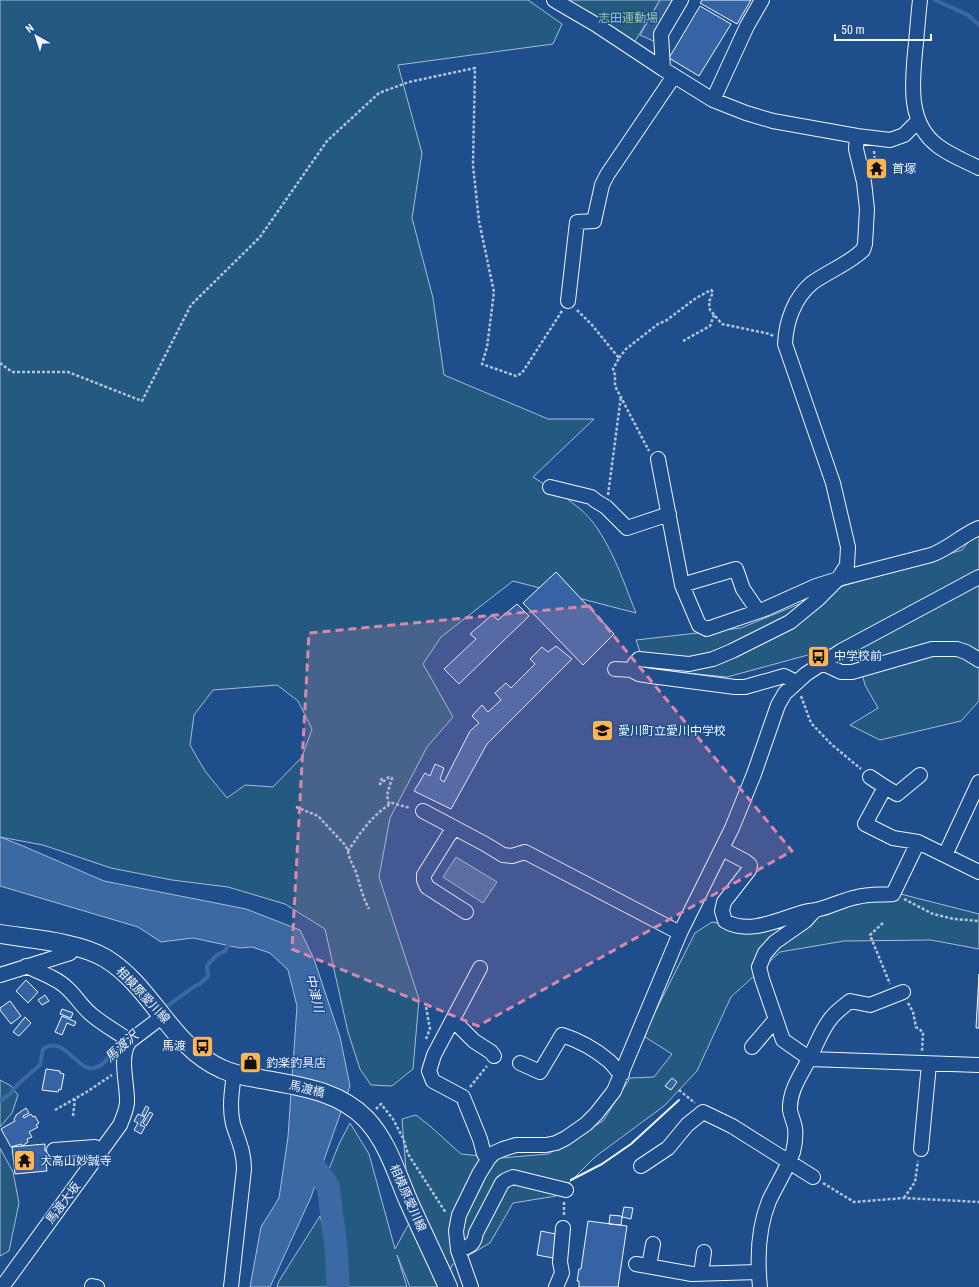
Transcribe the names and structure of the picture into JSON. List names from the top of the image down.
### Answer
{
  "streets": {
    "main road": ["相模原愛川線", "馬渡橋"],
    "street": ["馬渡大坂"]
  },
  "crossings": [
    ["相模原愛川線", "馬渡橋"]
  ],
  "water": ["中津川", "馬渡沢"],
  "parks": ["志田運動場"],
  "places": {
    "temple": ["首塚", "大高山妙誠寺"],
    "bus stop": ["中学校前", "馬渡"],
    "school or university": ["愛川町立愛川中学校"],
    "shop": ["釣楽釣具店"]
  },
  "scale_bar": "50 m",
  "north": "top left"
}
